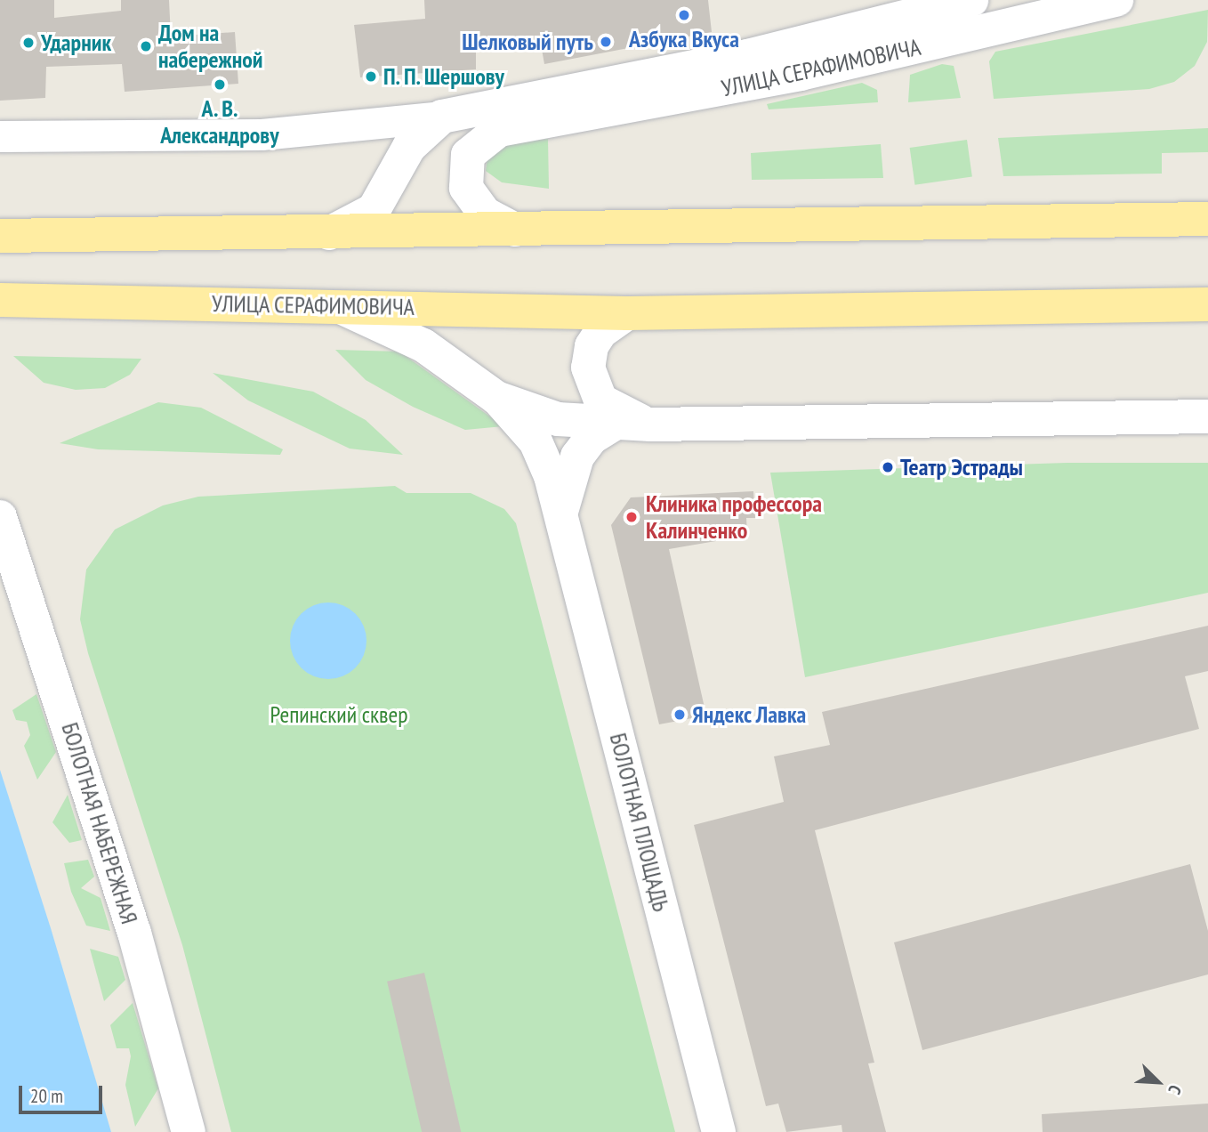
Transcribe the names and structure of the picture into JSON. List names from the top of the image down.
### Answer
{
  "streets": {
    "main road": ["УЛИЦА СЕРАФИМОВИЧА", "БОЛОТНАЯ ПЛОЩАДЬ", "БОЛОТНАЯ НАБЕРЕЖНАЯ"]
  },
  "parks": ["Репинский сквер"],
  "places": [
    "Азбука Вкуса",
    "Шелковый путь",
    "Ударник",
    "Дом на набережной",
    "П. П. Шершову",
    "А. В. Александрову",
    "Театр Эстрады",
    "Клиника профессора Калинченко",
    "Яндекс Лавка"
  ],
  "scale_bar": "20 m",
  "north": "bottom right"
}
